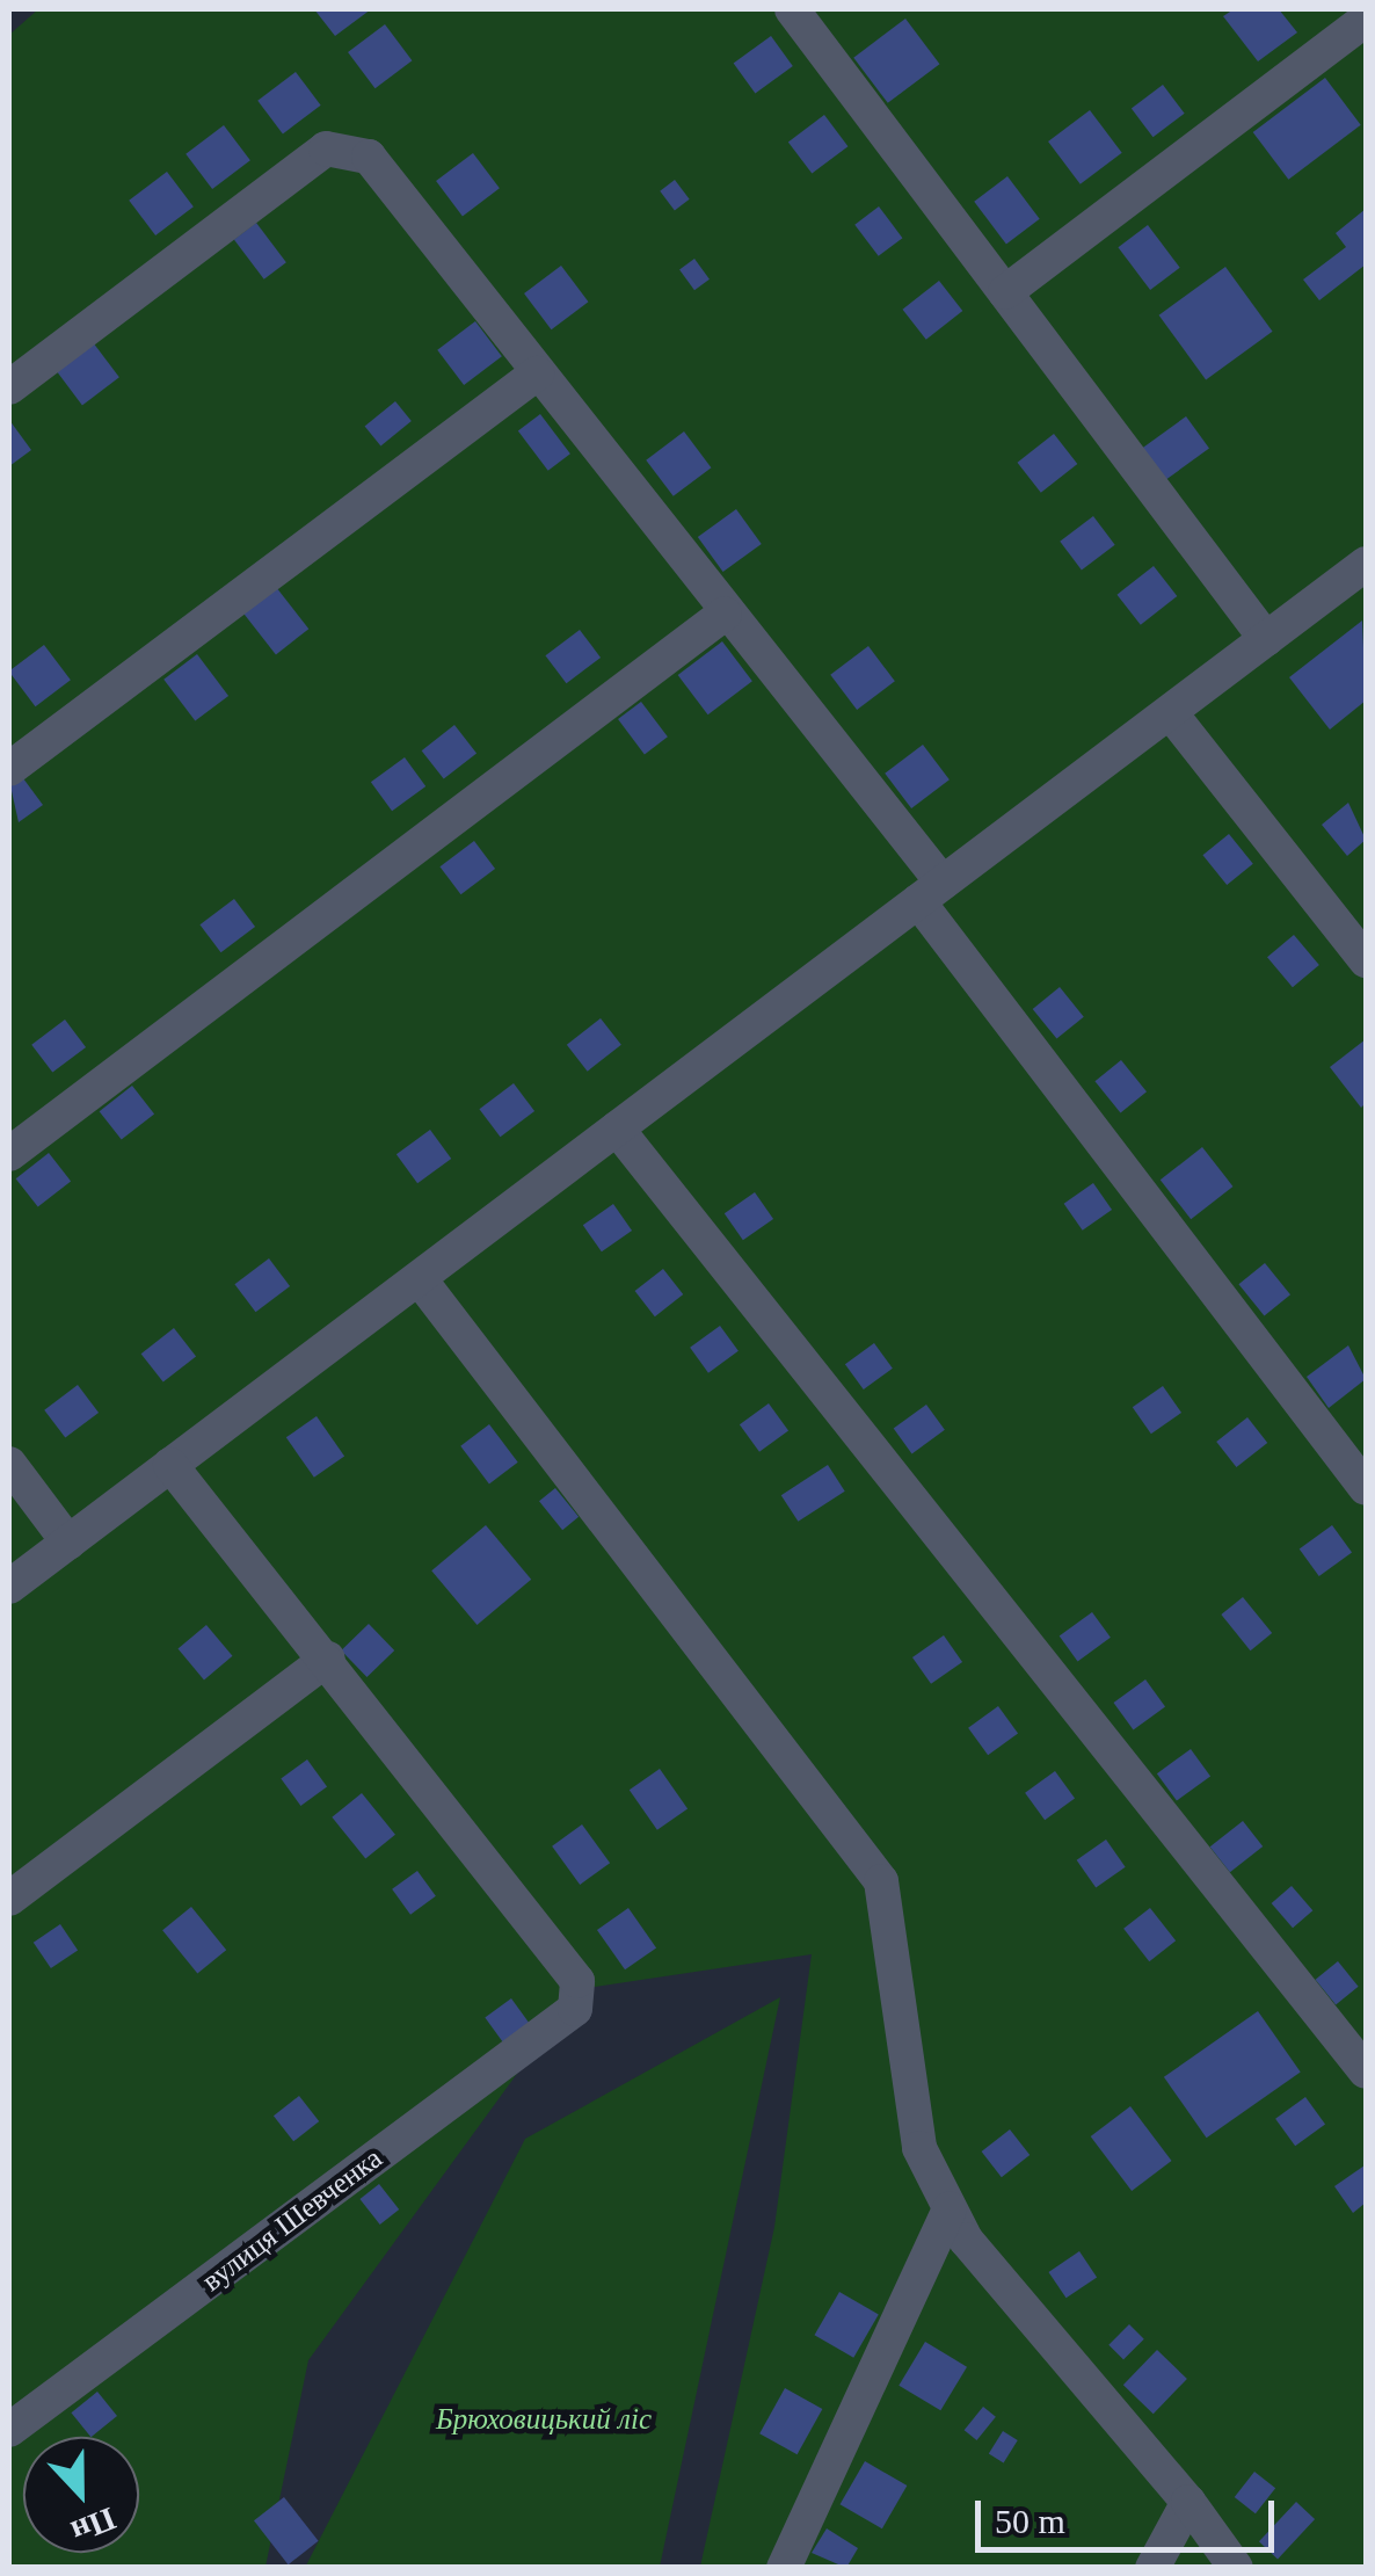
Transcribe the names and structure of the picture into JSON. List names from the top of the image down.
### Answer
{
  "streets": {
    "street": ["вулиця Шевченка"]
  },
  "parks": ["Брюховицький ліс"],
  "scale_bar": "50 m",
  "north": "bottom"
}
